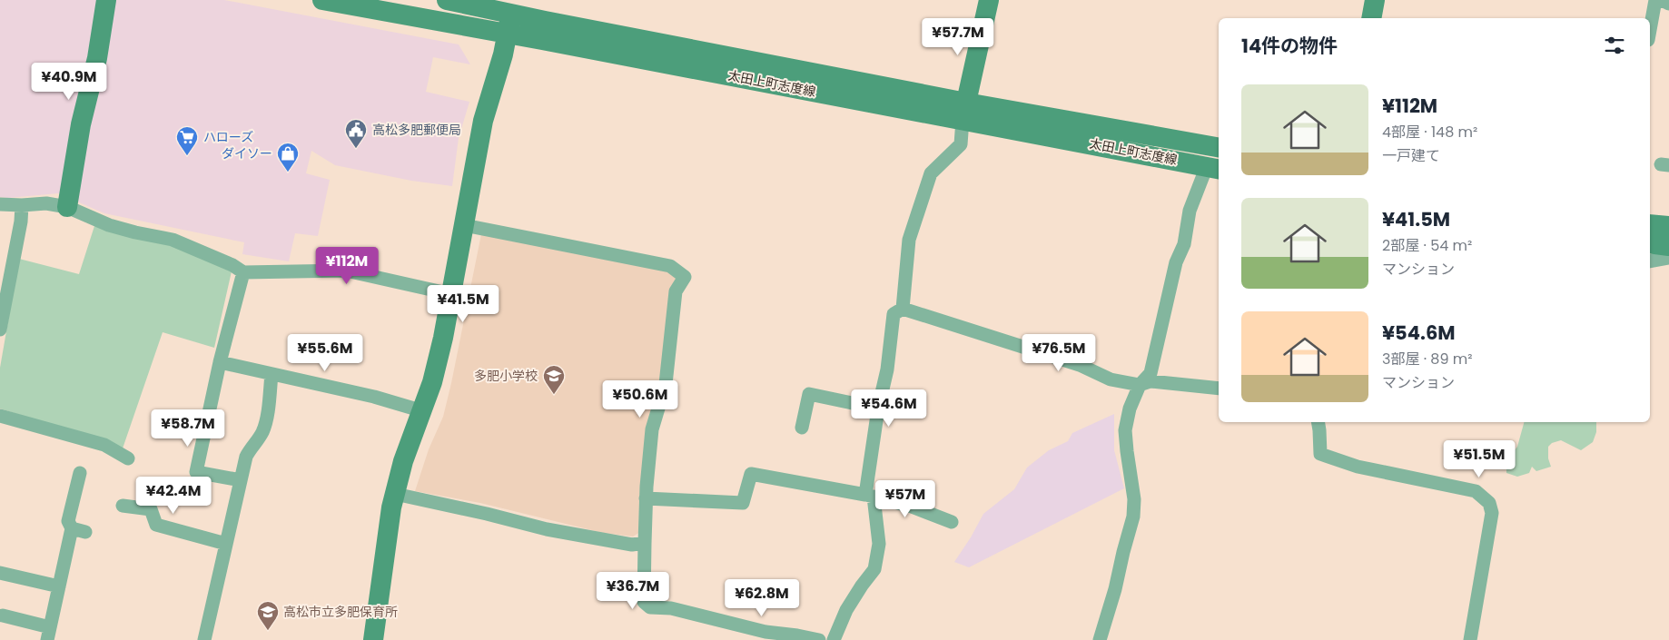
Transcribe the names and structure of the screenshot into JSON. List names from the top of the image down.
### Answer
{
  "streets": {
    "main road": ["太田上町志度線"]
  },
  "places": {
    "public building": ["高松多肥郵便局"],
    "supermarket": ["ハローズ"],
    "shop": ["ダイソー"],
    "school or university": ["多肥小学校", "高松市立多肥保育所"]
  },
  "page": {
    "price": [
      "¥57.7M",
      "¥40.9M",
      "¥112M",
      "¥41.5M",
      "¥55.6M",
      "¥76.5M",
      "¥50.6M",
      "¥54.6M",
      "¥58.7M",
      "¥51.5M",
      "¥42.4M",
      "¥57M",
      "¥36.7M",
      "¥62.8M"
    ],
    "heading": "14件の物件",
    "list": [
      {
        "name": "¥112M",
        "note": "4部屋 · 148 m² · 一戸建て"
      },
      {
        "name": "¥41.5M",
        "note": "2部屋 · 54 m² · マンション"
      },
      {
        "name": "¥54.6M",
        "note": "3部屋 · 89 m² · マンション"
      }
    ]
  }
}
